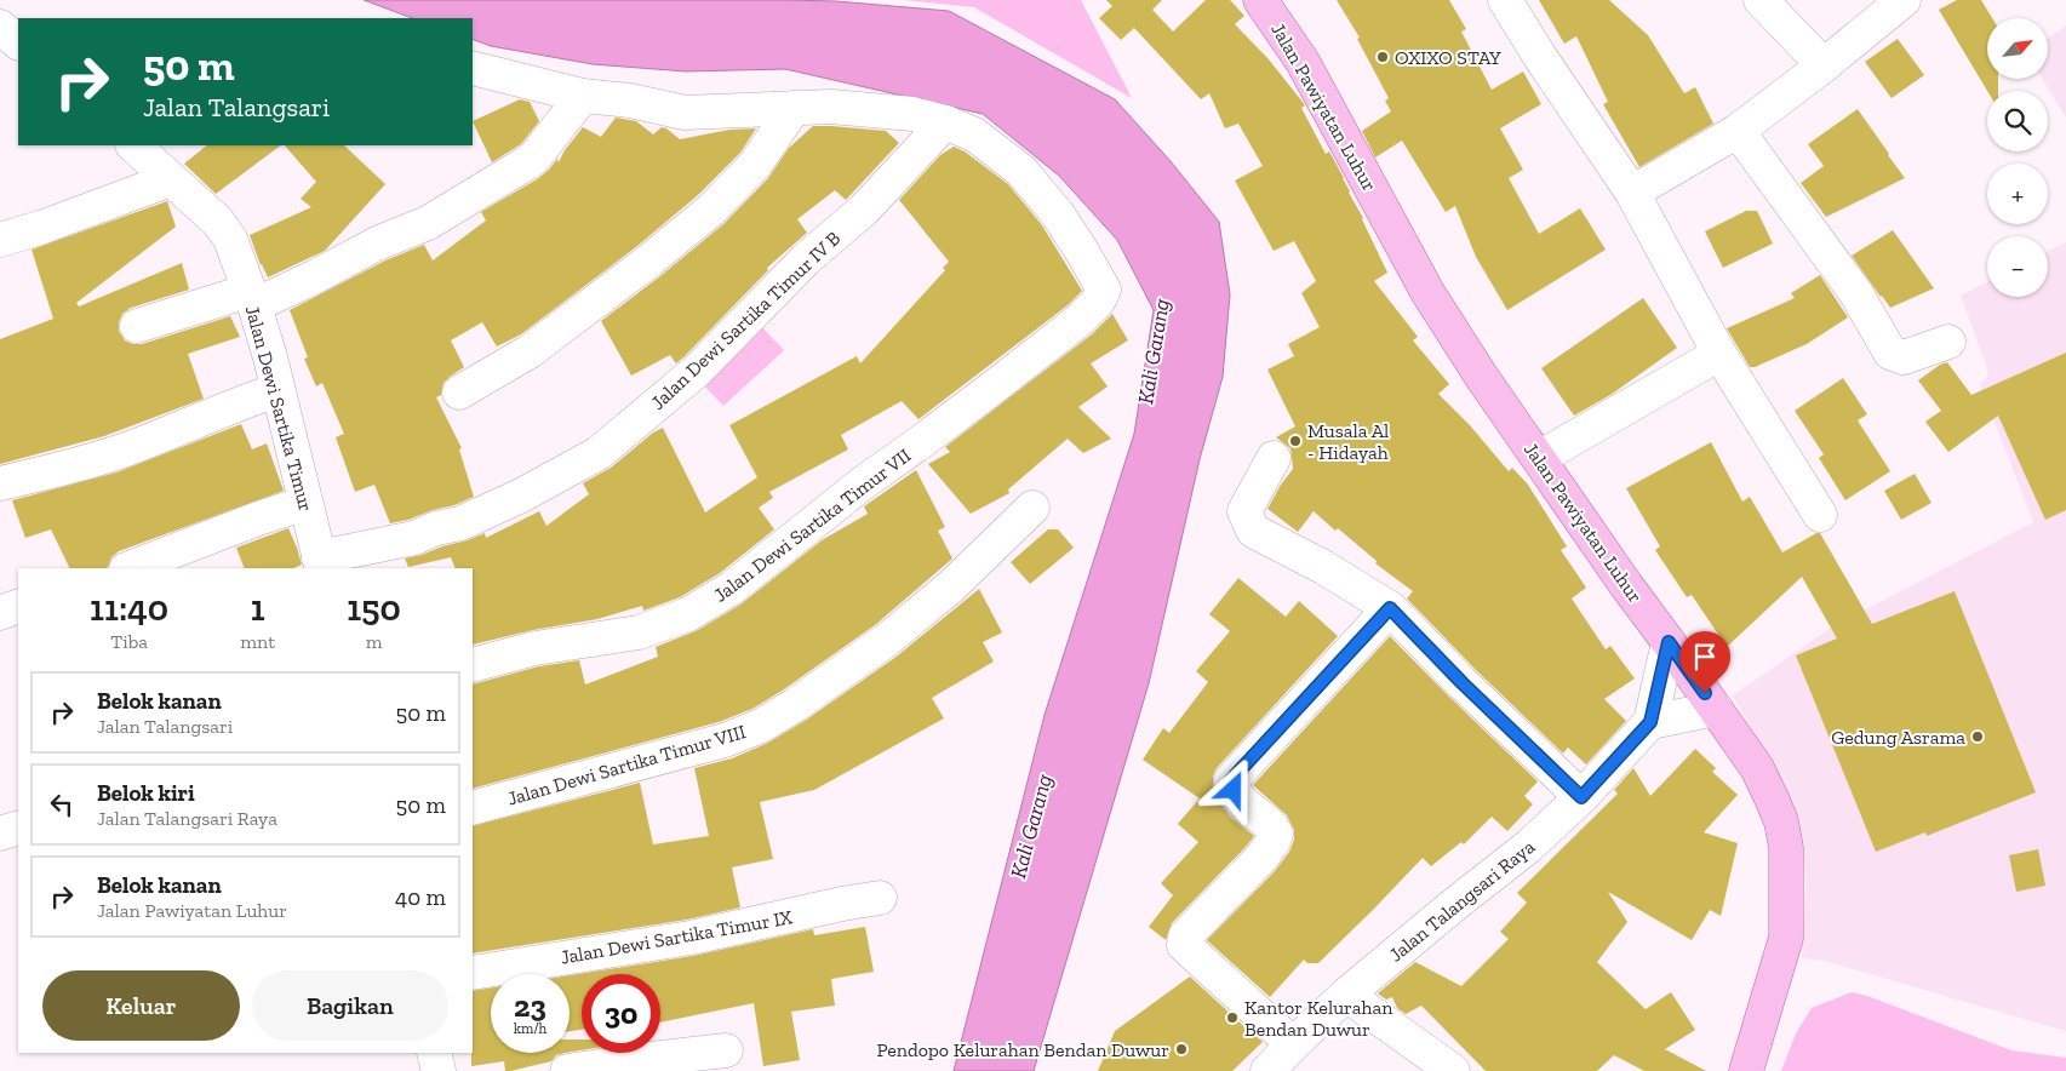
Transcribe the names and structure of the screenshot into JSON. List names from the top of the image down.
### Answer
{
  "streets": {
    "main road": ["Jalan Pawiyatan Luhur"],
    "street": [
      "Jalan Dewi Sartika Timur IV B",
      "Jalan Dewi Sartika Timur",
      "Jalan Dewi Sartika Timur VII",
      "Jalan Dewi Sartika Timur VIII",
      "Jalan Talangsari Raya",
      "Jalan Dewi Sartika Timur IX"
    ]
  },
  "crossings": [
    ["Jalan Pawiyatan Luhur", "Jalan Talangsari Raya"],
    ["Jalan Dewi Sartika Timur IV B", "Jalan Dewi Sartika Timur"],
    ["Jalan Dewi Sartika Timur IV B", "Jalan Dewi Sartika Timur VII"]
  ],
  "water": ["Kali Garang"],
  "places": [
    "OXIXO STAY",
    "Musala Al - Hidayah",
    "Gedung Asrama",
    "Kantor Kelurahan Bendan Duwur",
    "Pendopo Kelurahan Bendan Duwur"
  ],
  "north": "top right",
  "page": {
    "map_buttons": ["+", "−"],
    "turn": ["50 m", "Jalan Talangsari"],
    "eta": [
      "11:40",
      "Tiba",
      "1",
      "mnt",
      "150",
      "m"
    ],
    "list": [
      {
        "name": "Belok kanan",
        "note": "Jalan Talangsari",
        "value": "50 m"
      },
      {
        "name": "Belok kiri",
        "note": "Jalan Talangsari Raya",
        "value": "50 m"
      },
      {
        "name": "Belok kanan",
        "note": "Jalan Pawiyatan Luhur",
        "value": "40 m"
      }
    ],
    "buttons": ["Keluar", "Bagikan"],
    "speed": "23 km/h",
    "limit": "30"
  }
}
